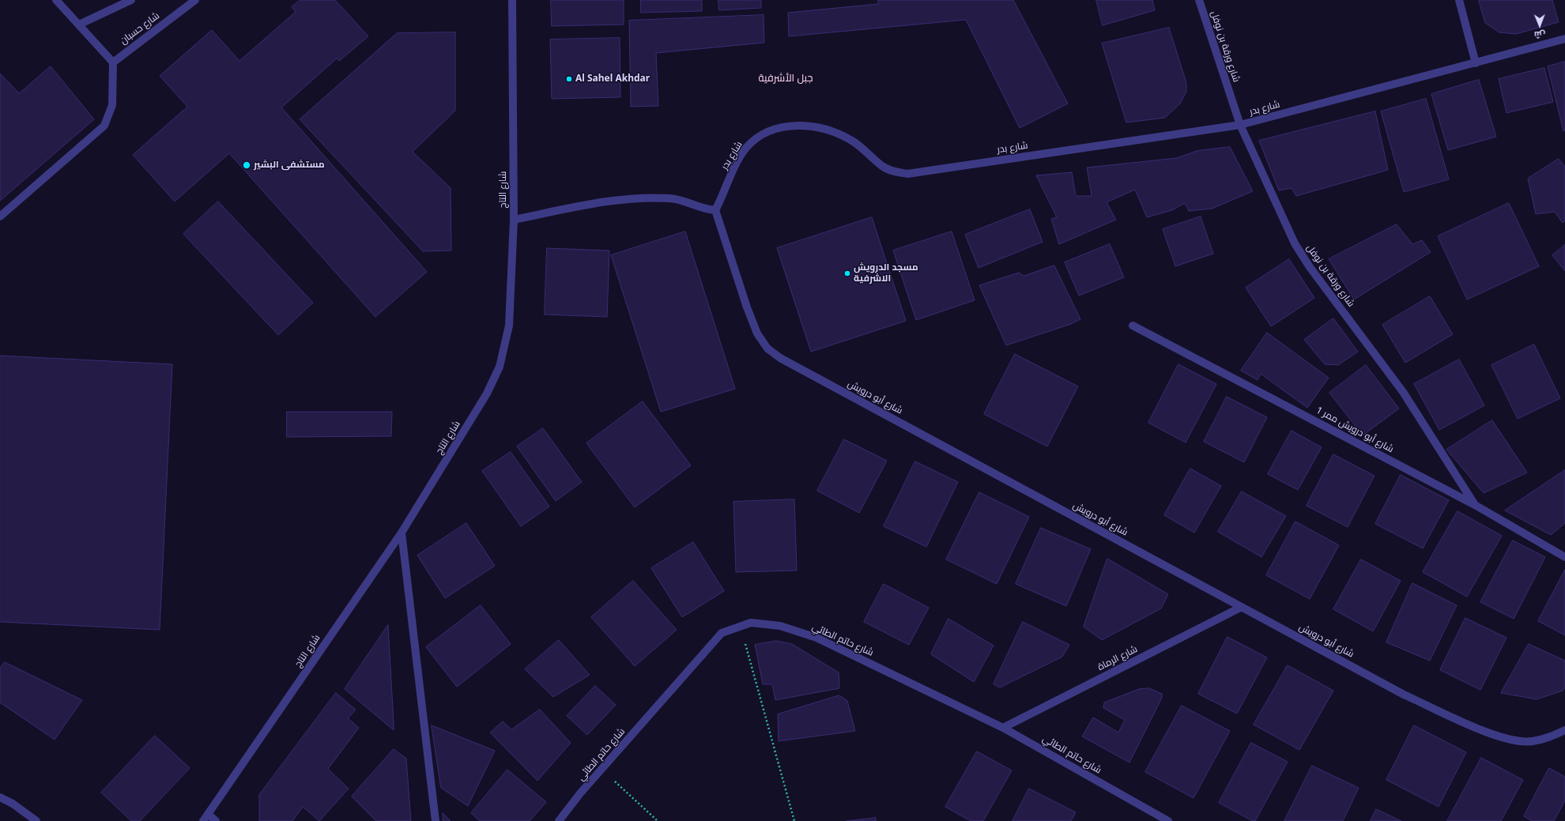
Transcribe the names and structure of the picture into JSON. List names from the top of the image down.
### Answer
{
  "streets": {
    "street": [
      "شارع حسبان",
      "شارع ورقة بن نوفل",
      "شارع بدر",
      "شارع التاج",
      "شارع أبو درويش",
      "شارع أبو درويش ممر 1",
      "شارع حاتم الطائي",
      "شارع الرماة"
    ]
  },
  "crossings": [
    ["شارع ورقة بن نوفل", "شارع بدر"],
    ["شارع ورقة بن نوفل", "شارع أبو درويش ممر 1"],
    ["شارع بدر", "شارع أبو درويش"],
    ["شارع أبو درويش", "شارع الرماة"],
    ["شارع حاتم الطائي", "شارع الرماة"]
  ],
  "districts": ["جبل الأشرفية"],
  "places": ["Al Sahel Akhdar", "مستشفى البشير", "مسجد الدرويش الاشرفية"],
  "north": "bottom"
}
